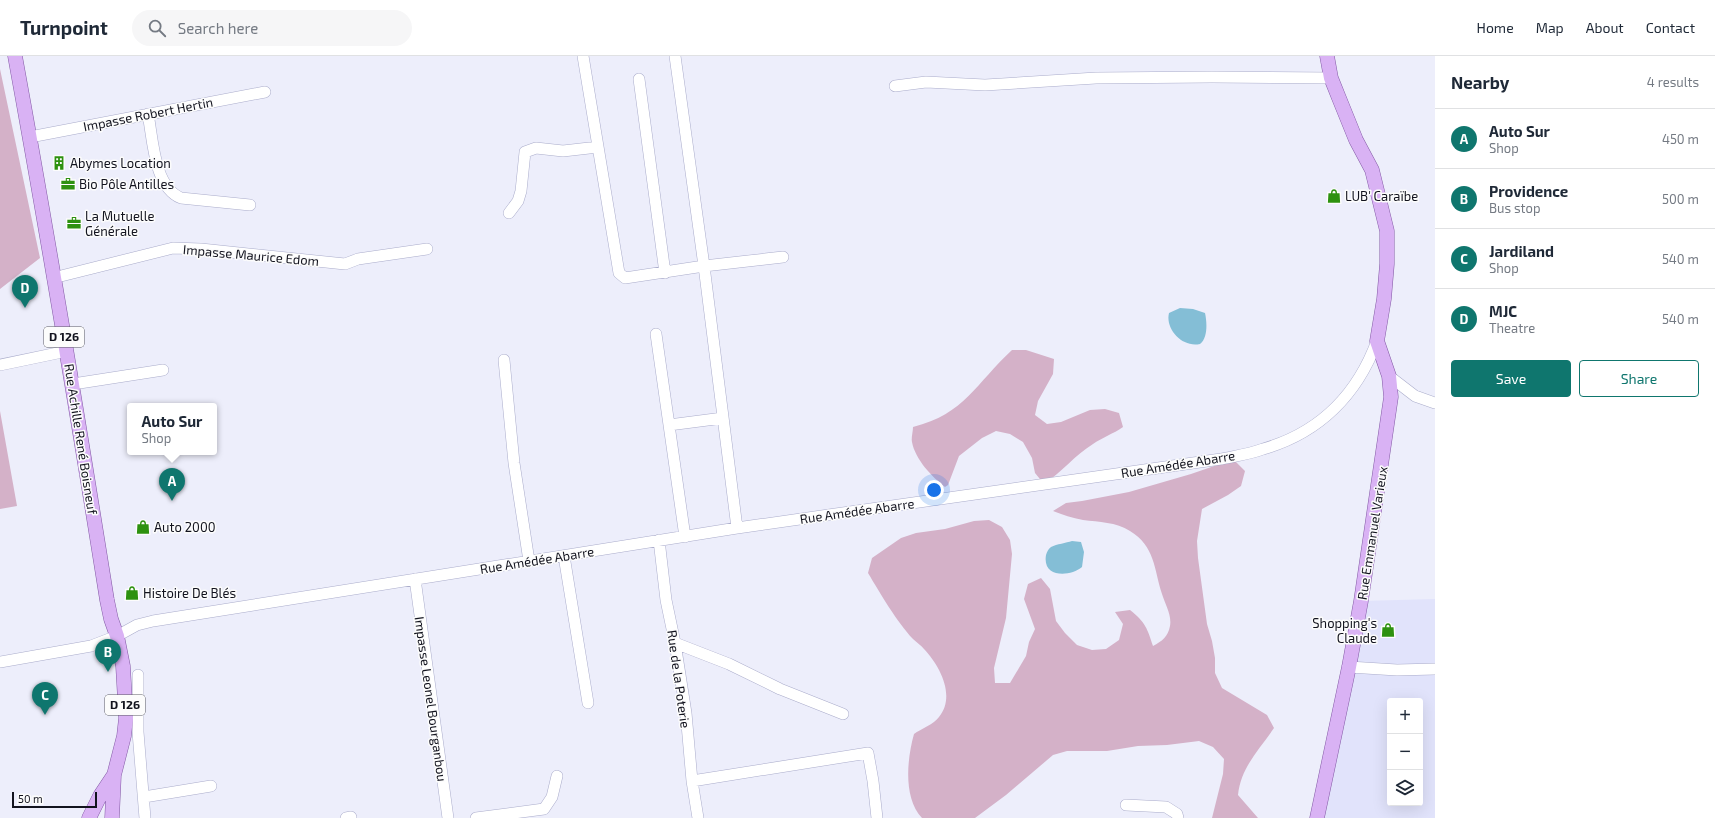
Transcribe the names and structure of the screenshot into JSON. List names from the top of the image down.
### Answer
{
  "streets": {
    "main road": [
      "D 126",
      "Rue Achille René Boisneuf",
      "Rue Amédée Abarre",
      "Rue Emmanuel Varieux"
    ],
    "street": [
      "Impasse Robert Hertin",
      "Impasse Maurice Edom",
      "Rue de la Poterie",
      "Impasse Leonel Bourganbou"
    ]
  },
  "crossings": [
    ["Impasse Robert Hertin", "Rue Achille René Boisneuf"],
    ["Impasse Maurice Edom", "Rue Achille René Boisneuf"],
    ["Rue Achille René Boisneuf", "Rue Amédée Abarre"],
    ["Rue Amédée Abarre", "Rue Emmanuel Varieux"],
    ["Rue Amédée Abarre", "Rue de la Poterie"],
    ["Rue Amédée Abarre", "Impasse Leonel Bourganbou"]
  ],
  "places": {
    "building": ["Abymes Location"],
    "office": ["Bio Pôle Antilles", "La Mutuelle Générale"],
    "shop": [
      "LUB' Caraïbe",
      "Auto 2000",
      "Histoire De Blés",
      "Shopping's Claude"
    ]
  },
  "scale_bar": "50 m",
  "page": {
    "header": "Turnpoint",
    "search": "Search here",
    "nav": [
      "Home",
      "Map",
      "About",
      "Contact"
    ],
    "heading": ["Nearby", "4 results"],
    "list": [
      {
        "mark": "A",
        "name": "Auto Sur",
        "note": "Shop",
        "value": "450 m"
      },
      {
        "mark": "B",
        "name": "Providence",
        "note": "Bus stop",
        "value": "500 m"
      },
      {
        "mark": "C",
        "name": "Jardiland",
        "note": "Shop",
        "value": "540 m"
      },
      {
        "mark": "D",
        "name": "MJC",
        "note": "Theatre",
        "value": "540 m"
      }
    ],
    "pins": [
      "D",
      "A",
      "B",
      "C"
    ],
    "buttons": ["Save", "Share"],
    "popup": ["Auto Sur", "Shop"],
    "map_buttons": ["+", "−"],
    "scale": "50 m"
  }
}
